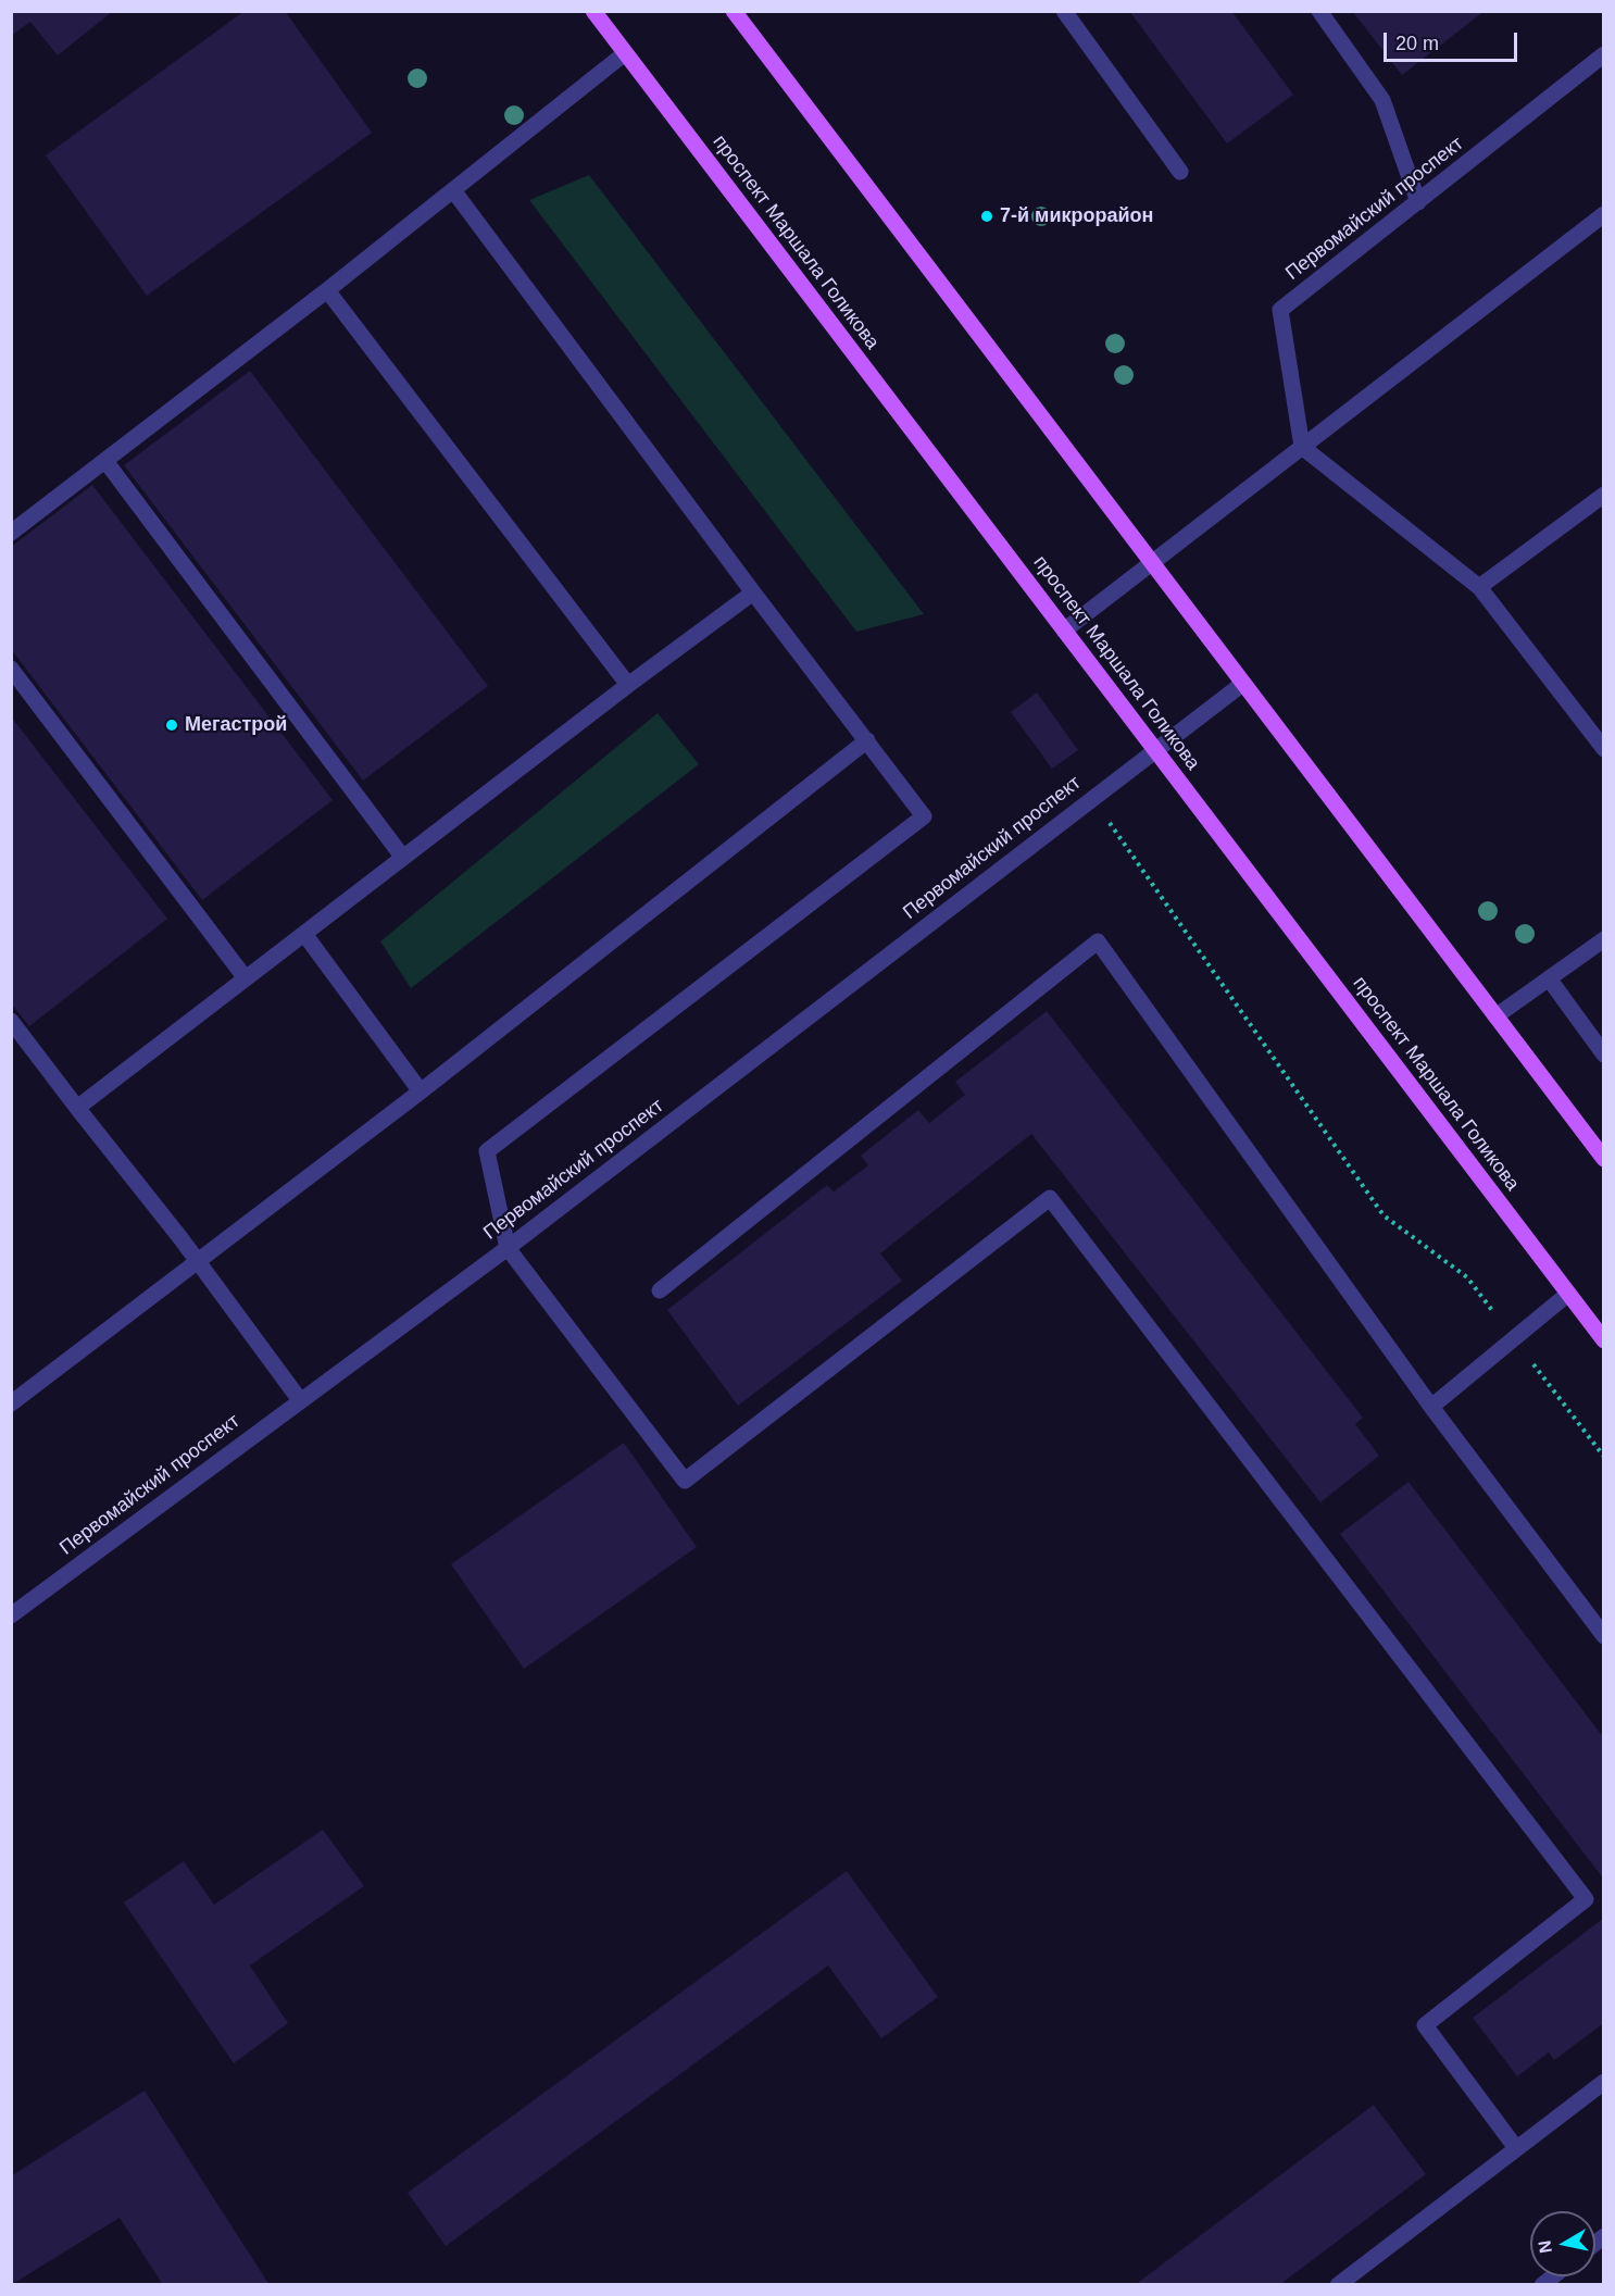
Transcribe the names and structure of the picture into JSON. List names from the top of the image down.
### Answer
{
  "streets": {
    "main road": ["проспект Маршала Голикова"],
    "street": ["Первомайский проспект"]
  },
  "crossings": [
    ["Первомайский проспект", "проспект Маршала Голикова"]
  ],
  "places": ["7-й микрорайон", "Мегастрой"],
  "scale_bar": "20 m",
  "north": "left"
}
